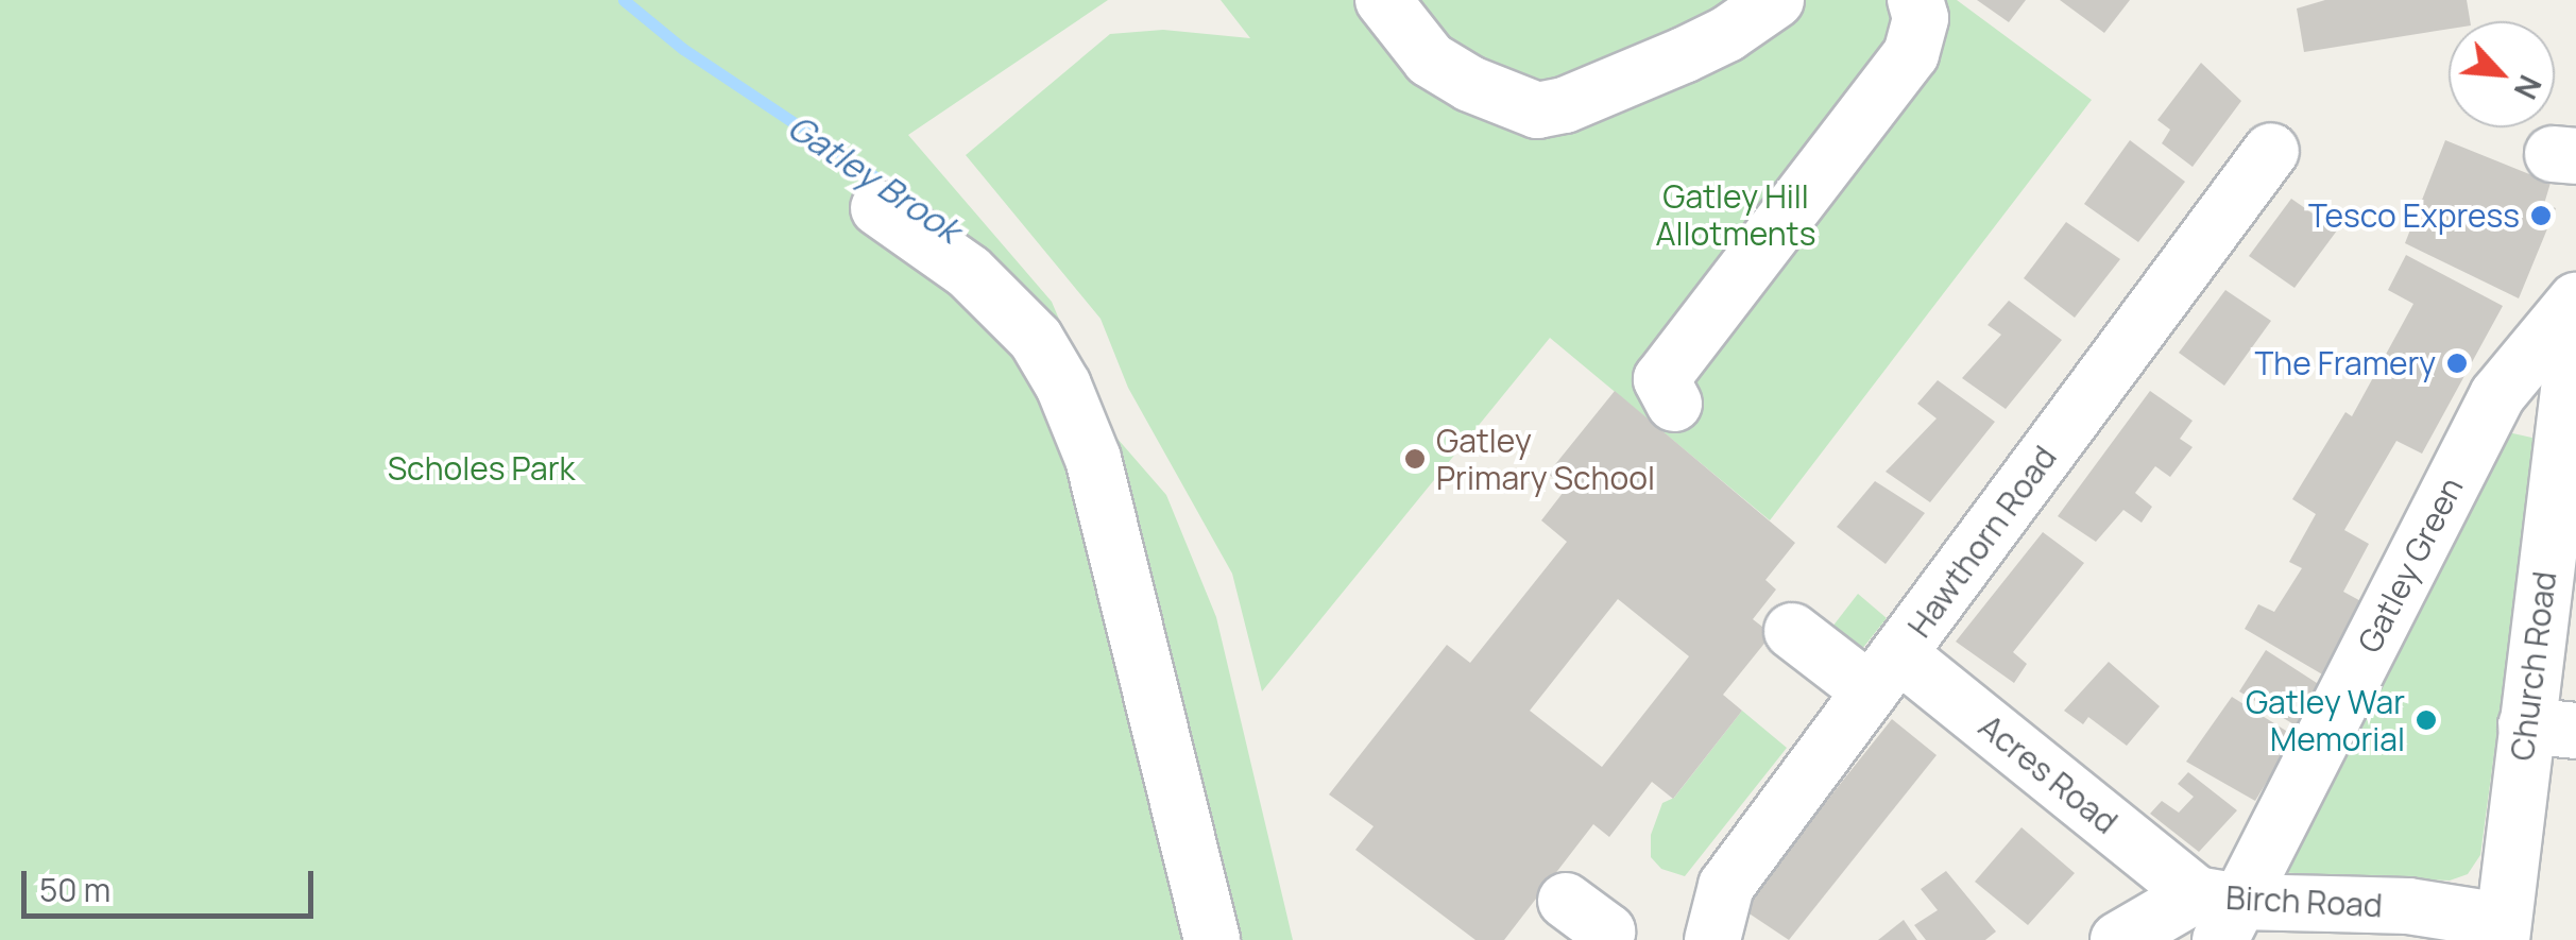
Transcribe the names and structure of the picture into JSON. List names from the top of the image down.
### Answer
{
  "streets": {
    "street": [
      "Hawthorn Road",
      "Gatley Green",
      "Church Road",
      "Acres Road",
      "Birch Road"
    ]
  },
  "crossings": [
    ["Hawthorn Road", "Acres Road"],
    ["Gatley Green", "Acres Road"],
    ["Gatley Green", "Birch Road"],
    ["Church Road", "Birch Road"],
    ["Acres Road", "Birch Road"]
  ],
  "water": ["Gatley Brook"],
  "parks": ["Gatley Hill Allotments", "Scholes Park"],
  "places": [
    "Tesco Express",
    "The Framery",
    "Gatley Primary School",
    "Gatley War Memorial"
  ],
  "scale_bar": "50 m",
  "north": "bottom right"
}
